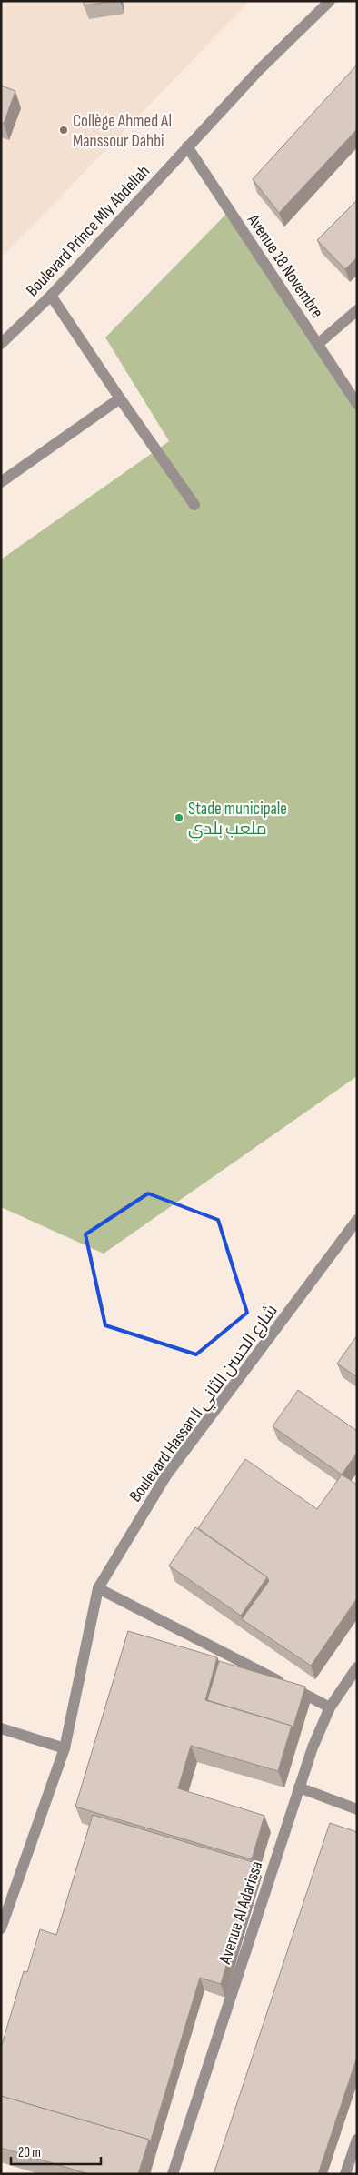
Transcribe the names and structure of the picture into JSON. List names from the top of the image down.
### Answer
{
  "streets": {
    "street": [
      "Boulevard Prince Mly Abdellah",
      "Avenue 18 Novembre",
      "Boulevard Hassan II شارع الحسن الثاني",
      "Avenue Al Adarissa"
    ]
  },
  "crossings": [
    ["Boulevard Prince Mly Abdellah", "Avenue 18 Novembre"]
  ],
  "places": ["Collège Ahmed Al Manssour Dahbi", "Stade municipale ملعب بلدي"],
  "scale_bar": "20 m"
}
